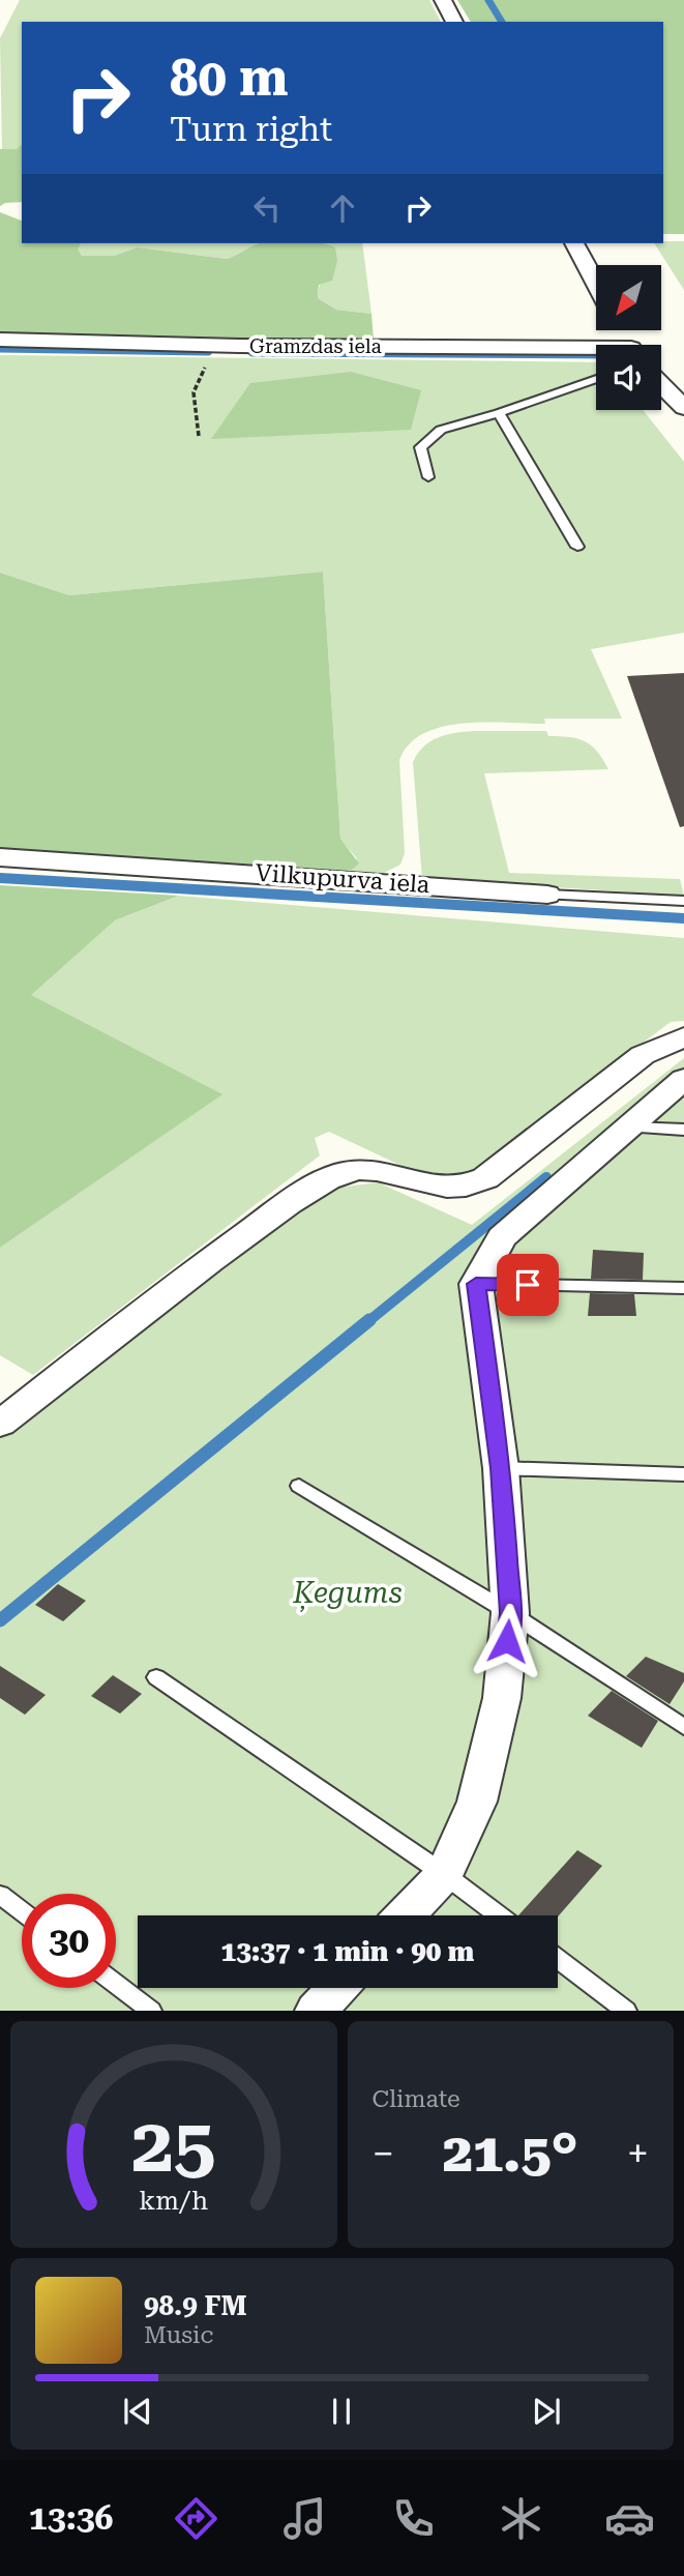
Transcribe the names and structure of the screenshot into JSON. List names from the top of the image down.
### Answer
{
  "streets": {
    "street": ["Gramzdas iela", "Vilkupurva iela"]
  },
  "parks": ["Ķegums"],
  "north": "bottom left",
  "page": {
    "turn": ["80 m", "Turn right"],
    "limit": "30",
    "trip": "13:37 · 1 min · 90 m",
    "tile": "Climate",
    "heat": ["−", "21.5°", "+"],
    "song": ["98.9 FM", "Music"],
    "tabs": "13:36",
    "gauge": ["25", "km/h"]
  }
}
